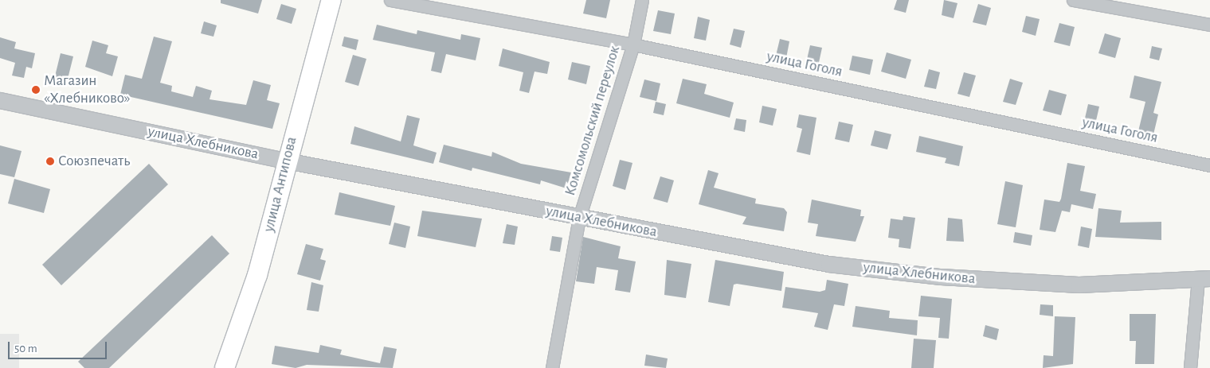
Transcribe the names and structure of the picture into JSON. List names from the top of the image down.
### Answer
{
  "streets": {
    "main road": ["улица Антипова"],
    "street": ["улица Гоголя", "Комсомольский переулок", "улица Хлебникова"]
  },
  "crossings": [
    ["улица Гоголя", "Комсомольский переулок"],
    ["Комсомольский переулок", "улица Хлебникова"],
    ["улица Хлебникова", "улица Антипова"]
  ],
  "places": ["Магазин «Хлебниково»", "Союзпечать"],
  "scale_bar": "50 m"
}
